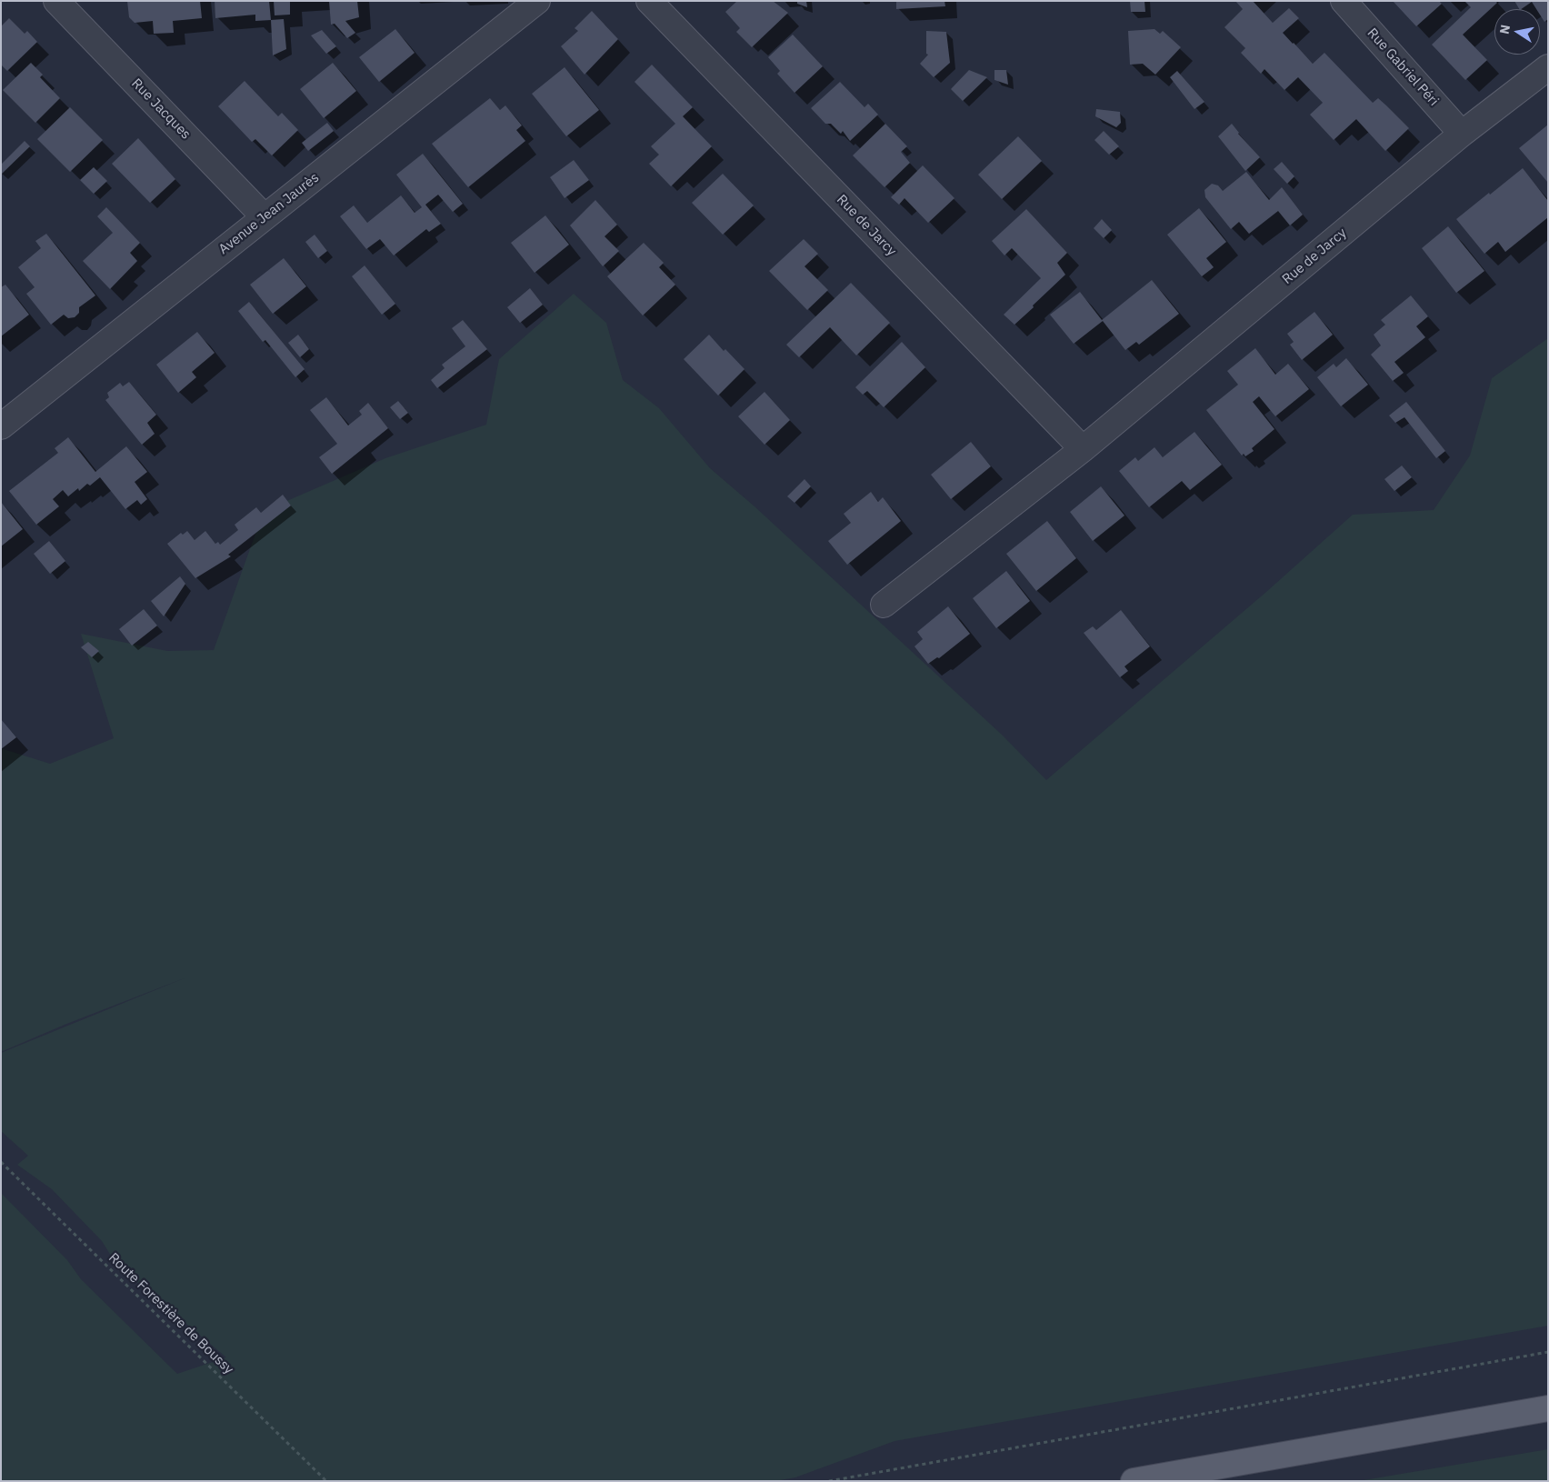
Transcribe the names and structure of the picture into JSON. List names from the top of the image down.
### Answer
{
  "streets": {
    "street": [
      "Rue Gabriel Péri",
      "Rue Jacques",
      "Avenue Jean Jaurès",
      "Rue de Jarcy"
    ],
    "path": ["Route Forestière de Boussy"]
  },
  "crossings": [
    ["Rue Gabriel Péri", "Rue de Jarcy"],
    ["Rue Jacques", "Avenue Jean Jaurès"]
  ],
  "north": "left"
}
